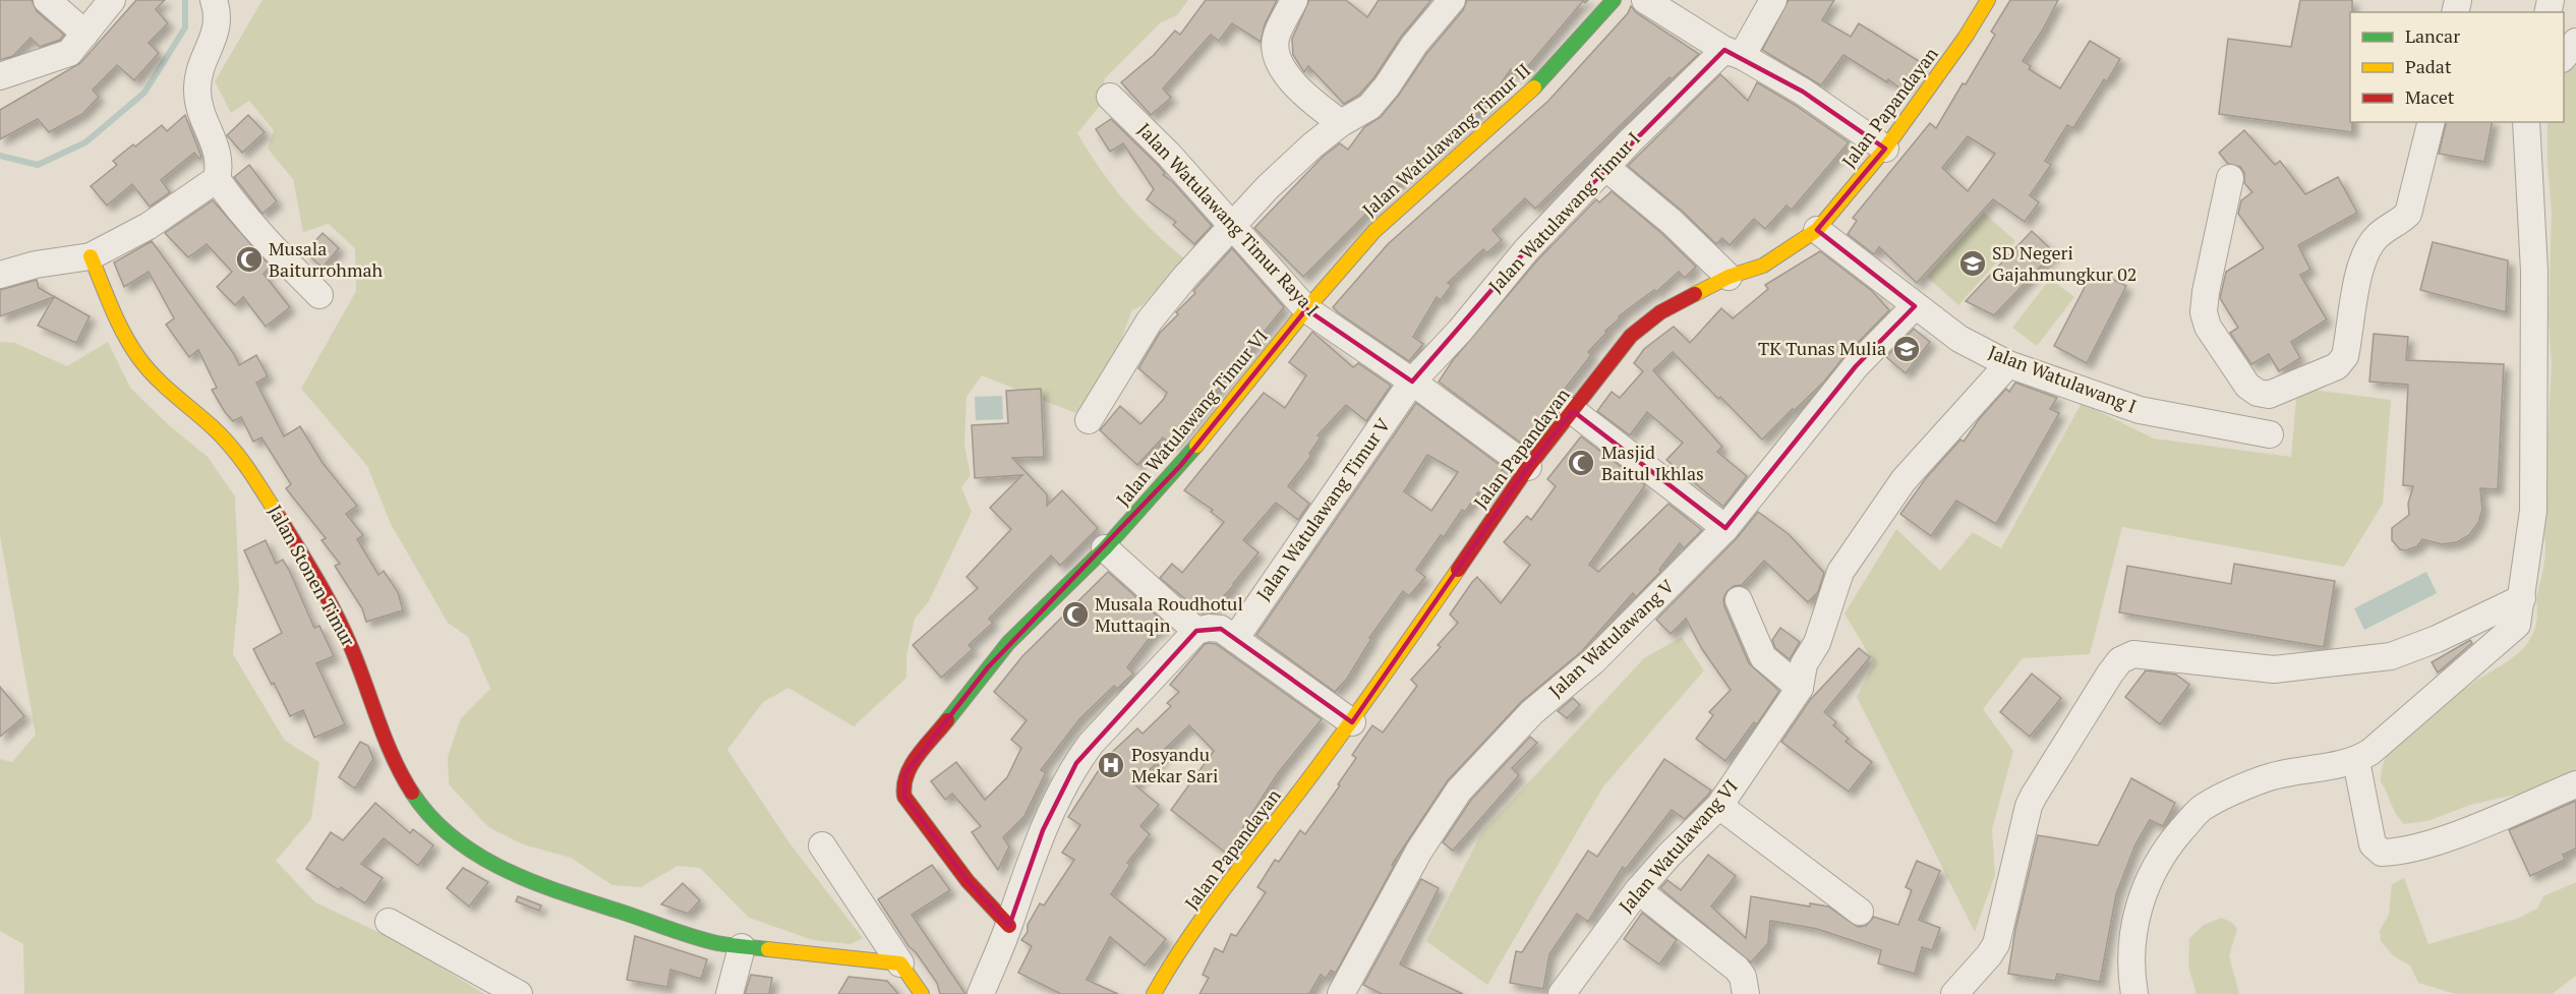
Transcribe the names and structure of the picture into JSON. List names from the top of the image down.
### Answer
{
  "streets": {
    "street": [
      "Jalan Papandayan",
      "Jalan Watulawang Timur II",
      "Jalan Watulawang Timur I",
      "Jalan Watulawang Timur Raya I",
      "Jalan Watulawang I",
      "Jalan Watulawang Timur VI",
      "Jalan Watulawang Timur V",
      "Jalan Stonen Timur",
      "Jalan Watulawang V",
      "Jalan Watulawang VI"
    ]
  },
  "crossings": [
    ["Jalan Papandayan", "Jalan Watulawang Timur Raya I"],
    ["Jalan Papandayan", "Jalan Watulawang I"],
    ["Jalan Watulawang Timur II", "Jalan Watulawang Timur Raya I"],
    ["Jalan Watulawang Timur II", "Jalan Watulawang Timur VI"],
    ["Jalan Watulawang Timur I", "Jalan Watulawang Timur Raya I"],
    ["Jalan Watulawang Timur I", "Jalan Watulawang Timur V"],
    ["Jalan Watulawang Timur Raya I", "Jalan Watulawang Timur VI"],
    ["Jalan Watulawang Timur Raya I", "Jalan Watulawang Timur V"],
    ["Jalan Watulawang I", "Jalan Watulawang V"],
    ["Jalan Watulawang I", "Jalan Watulawang VI"]
  ],
  "places": {
    "mosque": ["Musala Baiturrohmah", "Masjid Baitul Ikhlas", "Musala Roudhotul Muttaqin"],
    "school or university": ["SD Negeri Gajahmungkur 02", "TK Tunas Mulia"],
    "hospital": ["Posyandu Mekar Sari"]
  },
  "legend": ["Lancar", "Padat", "Macet"]
}
